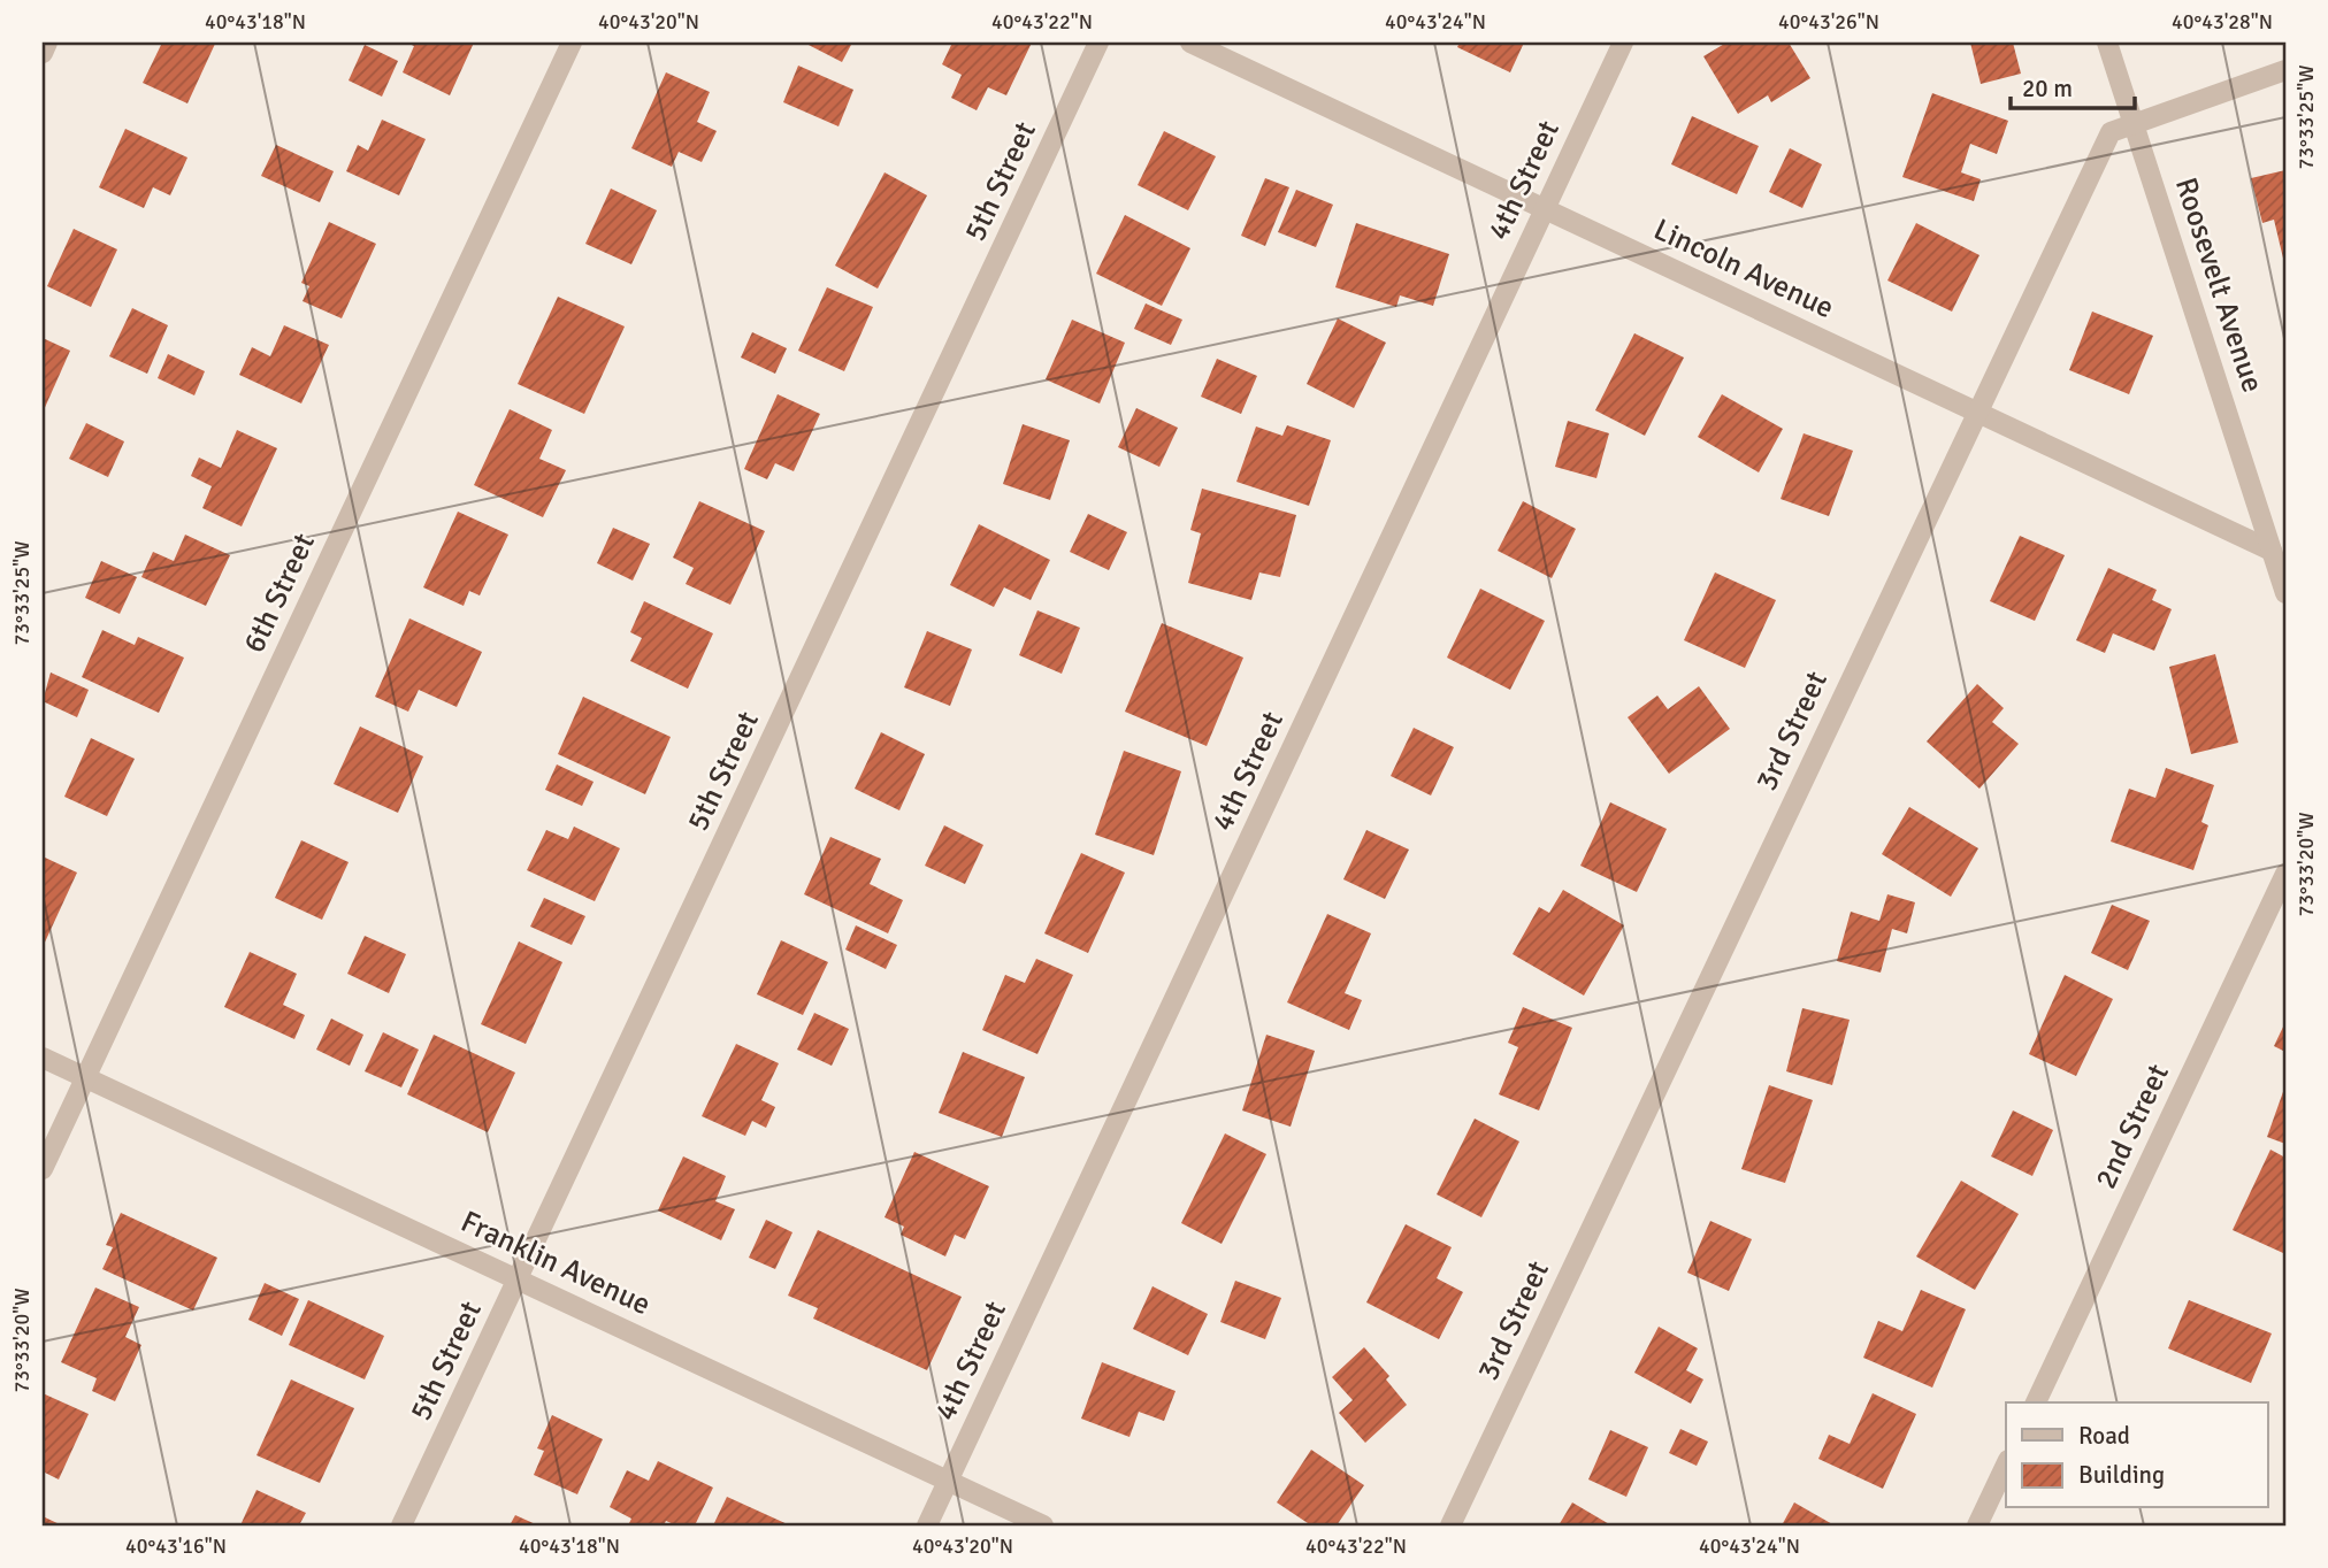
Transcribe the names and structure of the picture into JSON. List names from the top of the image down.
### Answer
{
  "streets": {
    "street": [
      "4th Street",
      "5th Street",
      "Lincoln Avenue",
      "Roosevelt Avenue",
      "6th Street",
      "3rd Street",
      "2nd Street",
      "Franklin Avenue"
    ]
  },
  "crossings": [
    ["4th Street", "Lincoln Avenue"],
    ["4th Street", "Franklin Avenue"],
    ["5th Street", "Franklin Avenue"],
    ["Lincoln Avenue", "Roosevelt Avenue"],
    ["Lincoln Avenue", "3rd Street"],
    ["Roosevelt Avenue", "3rd Street"],
    ["6th Street", "Franklin Avenue"]
  ],
  "legend": ["Road", "Building"],
  "scale_bar": "20 m",
  "coordinates": [
    "40°43'18\"N",
    "40°43'20\"N",
    "40°43'22\"N",
    "40°43'24\"N",
    "40°43'26\"N",
    "40°43'28\"N",
    "73°33'25\"W",
    "73°33'20\"W",
    "40°43'16\"N"
  ]
}
